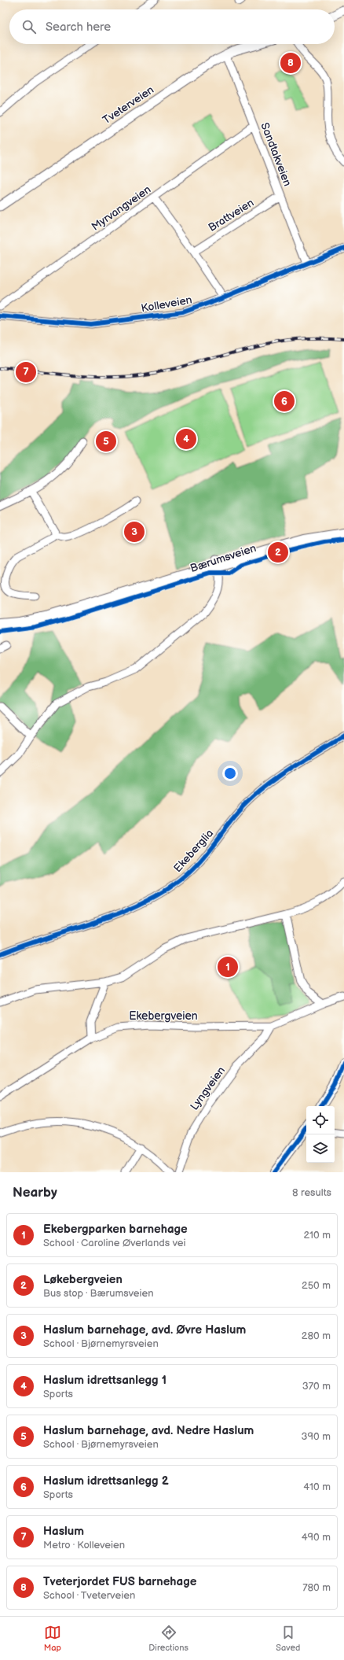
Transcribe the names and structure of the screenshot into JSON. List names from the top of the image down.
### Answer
{
  "streets": {
    "main road": ["Bærumsveien"],
    "street": [
      "Tveterveien",
      "Sandtakveien",
      "Myrvangveien",
      "Brattveien",
      "Kolleveien",
      "Ekeberglia",
      "Ekebergveien",
      "Lyngveien"
    ]
  },
  "crossings": [
    ["Tveterveien", "Sandtakveien"],
    ["Sandtakveien", "Myrvangveien"],
    ["Sandtakveien", "Brattveien"],
    ["Sandtakveien", "Kolleveien"],
    ["Ekebergveien", "Lyngveien"]
  ],
  "page": {
    "search": "Search here",
    "pins": [
      "8",
      "7",
      "6",
      "4",
      "5",
      "3",
      "2",
      "1"
    ],
    "heading": ["Nearby", "8 results"],
    "list": [
      {
        "mark": "1",
        "name": "Ekebergparken barnehage",
        "note": "School · Caroline Øverlands vei",
        "value": "210 m"
      },
      {
        "mark": "2",
        "name": "Løkebergveien",
        "note": "Bus stop · Bærumsveien",
        "value": "250 m"
      },
      {
        "mark": "3",
        "name": "Haslum barnehage, avd. Øvre Haslum",
        "note": "School · Bjørnemyrsveien",
        "value": "280 m"
      },
      {
        "mark": "4",
        "name": "Haslum idrettsanlegg 1",
        "note": "Sports",
        "value": "370 m"
      },
      {
        "mark": "5",
        "name": "Haslum barnehage, avd. Nedre Haslum",
        "note": "School · Bjørnemyrsveien",
        "value": "390 m"
      },
      {
        "mark": "6",
        "name": "Haslum idrettsanlegg 2",
        "note": "Sports",
        "value": "410 m"
      },
      {
        "mark": "7",
        "name": "Haslum",
        "note": "Metro · Kolleveien",
        "value": "490 m"
      },
      {
        "mark": "8",
        "name": "Tveterjordet FUS barnehage",
        "note": "School · Tveterveien",
        "value": "780 m"
      }
    ],
    "nav": ["Map", "Directions", "Saved"]
  }
}
